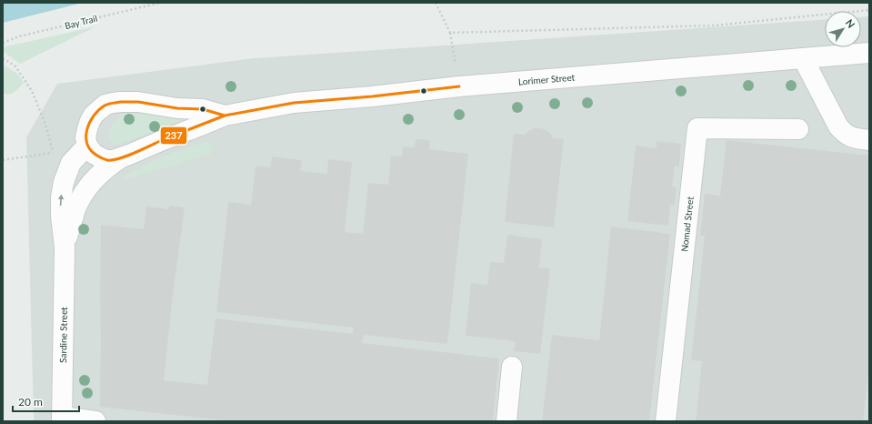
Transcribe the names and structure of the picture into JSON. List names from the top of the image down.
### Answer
{
  "streets": {
    "street": ["Lorimer Street", "Nomad Street", "Sardine Street"],
    "path": ["Bay Trail"]
  },
  "crossings": [
    ["Lorimer Street", "Sardine Street"]
  ],
  "lines": ["transit line 237"],
  "scale_bar": "20 m",
  "north": "top right"
}
